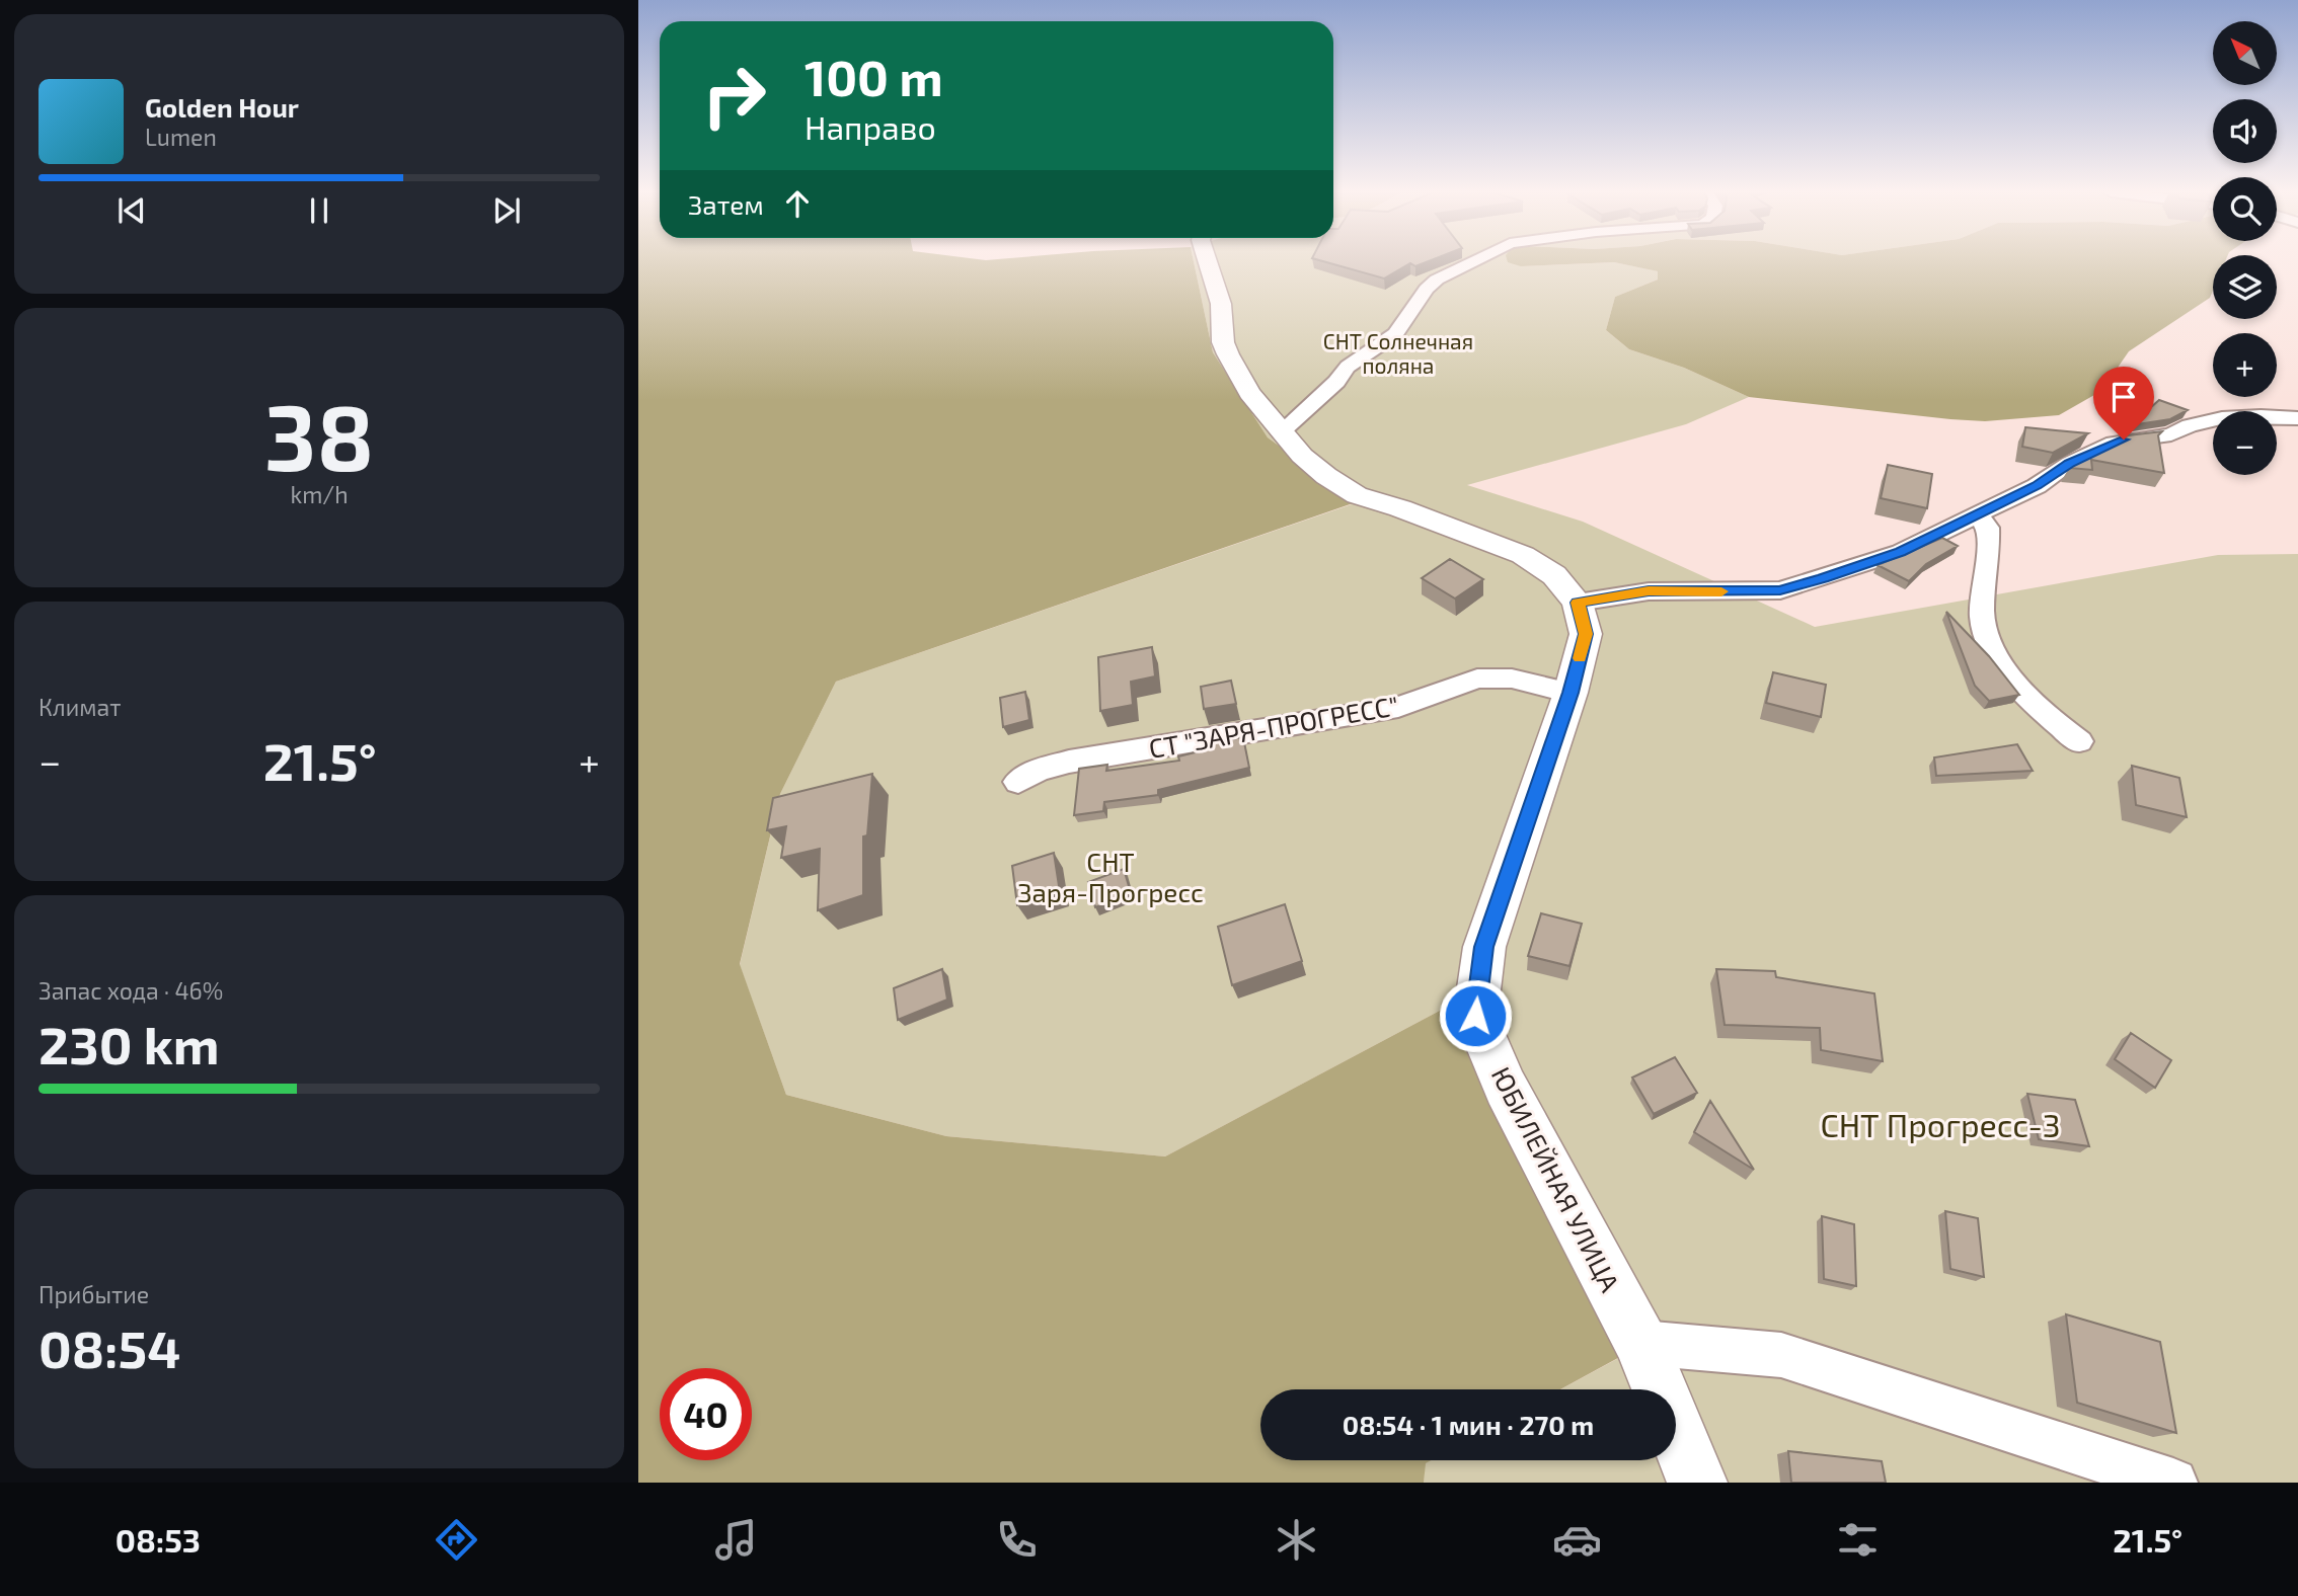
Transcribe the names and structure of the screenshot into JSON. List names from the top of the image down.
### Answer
{
  "streets": {
    "street": ["СТ \"ЗАРЯ-ПРОГРЕСС\"", "ЮБИЛЕЙНАЯ УЛИЦА"]
  },
  "crossings": [
    ["СТ \"ЗАРЯ-ПРОГРЕСС\"", "ЮБИЛЕЙНАЯ УЛИЦА"]
  ],
  "parks": ["СНТ Солнечная поляна", "СНТ Заря-Прогресс", "СНТ Прогресс-3"],
  "north": "top left",
  "page": {
    "map_buttons": ["+", "−"],
    "turn": ["100 m", "Направо"],
    "song": ["Golden Hour", "Lumen"],
    "then": "Затем",
    "tile": [
      ["38", "km/h"],
      "Климат",
      ["Запас хода · 46%", "230 km"],
      ["Прибытие", "08:54"]
    ],
    "heat": ["−", "21.5°", "+"],
    "limit": "40",
    "trip": "08:54 · 1 мин · 270 m",
    "tabs": ["08:53", "21.5°"]
  }
}
